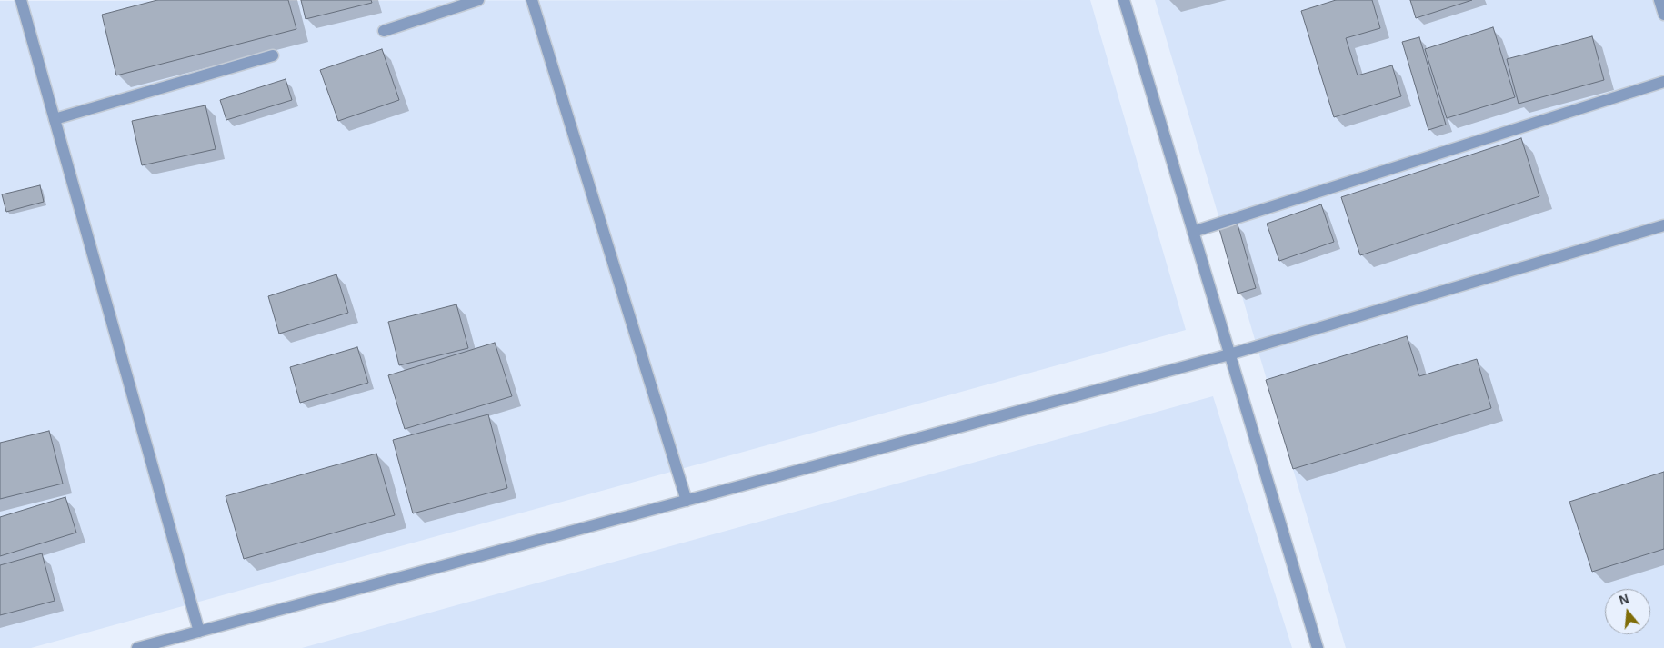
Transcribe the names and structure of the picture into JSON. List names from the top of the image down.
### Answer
{
  "north": "top"
}
